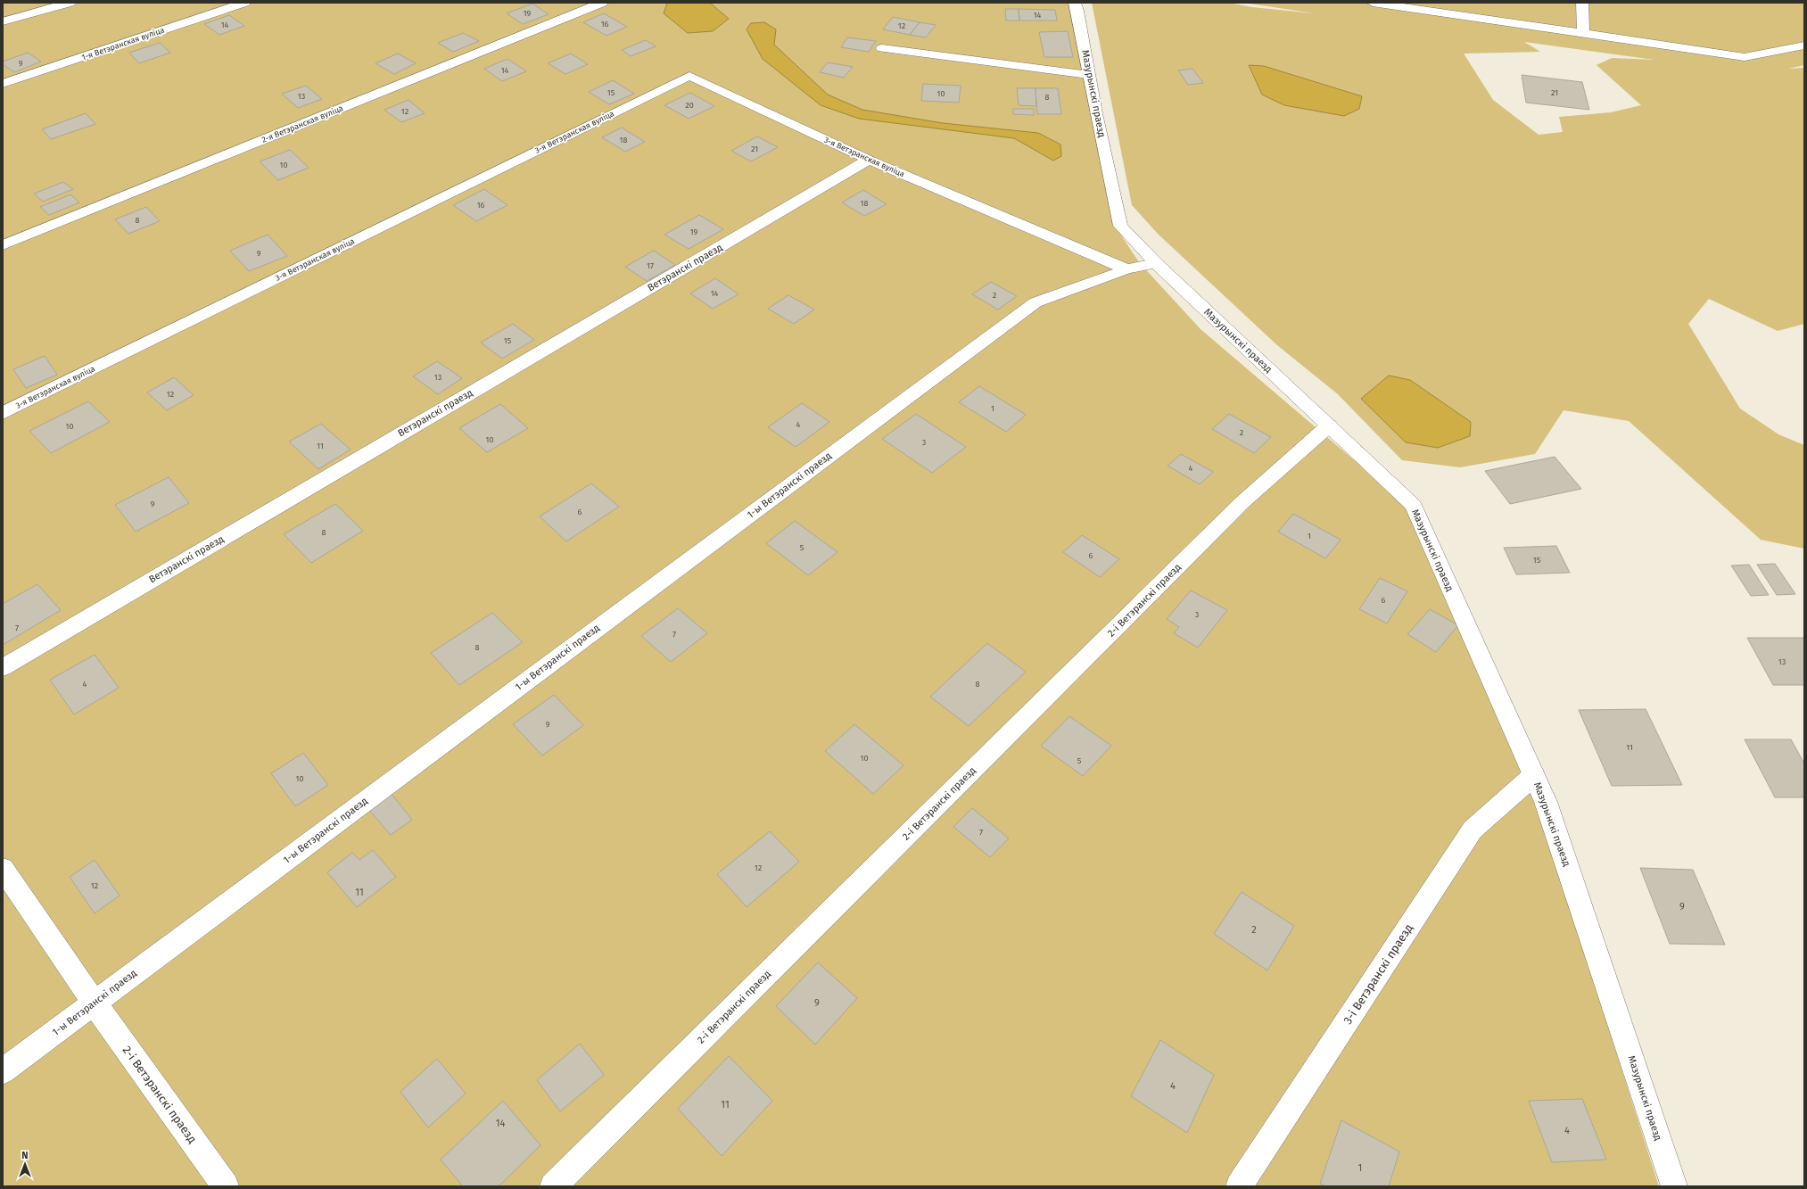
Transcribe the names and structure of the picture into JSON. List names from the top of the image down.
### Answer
{
  "streets": {
    "street": [
      "1-я Ветэранская вуліца",
      "Мазурынскі праезд",
      "2-я Ветэранская вуліца",
      "3-я Ветэранская вуліца",
      "Ветэранскі праезд",
      "1-ы Ветэранскі праезд",
      "2-і Ветэранскі праезд",
      "3-і Ветэранскі праезд"
    ]
  },
  "crossings": [
    ["Мазурынскі праезд", "2-і Ветэранскі праезд"],
    ["Мазурынскі праезд", "3-і Ветэранскі праезд"],
    ["3-я Ветэранская вуліца", "Ветэранскі праезд"],
    ["3-я Ветэранская вуліца", "1-ы Ветэранскі праезд"],
    ["1-ы Ветэранскі праезд", "2-і Ветэранскі праезд"]
  ],
  "house_numbers": [
    "19",
    "14",
    "16",
    "14",
    "12",
    "9",
    "14",
    "15",
    "21",
    "10",
    "13",
    "8",
    "20",
    "12",
    "18",
    "21",
    "10",
    "18",
    "16",
    "8",
    "19",
    "9",
    "17",
    "14",
    "2",
    "15",
    "13",
    "12",
    "1",
    "4",
    "10",
    "2",
    "10",
    "3",
    "11",
    "4",
    "9",
    "6",
    "8",
    "1",
    "5",
    "6",
    "15",
    "6",
    "3",
    "7",
    "7",
    "8",
    "13",
    "4",
    "8",
    "9",
    "11",
    "10",
    "5",
    "10",
    "7",
    "12",
    "12",
    "11",
    "9",
    "2",
    "9",
    "4",
    "11",
    "14",
    "4",
    "1"
  ],
  "north": "top"
}
